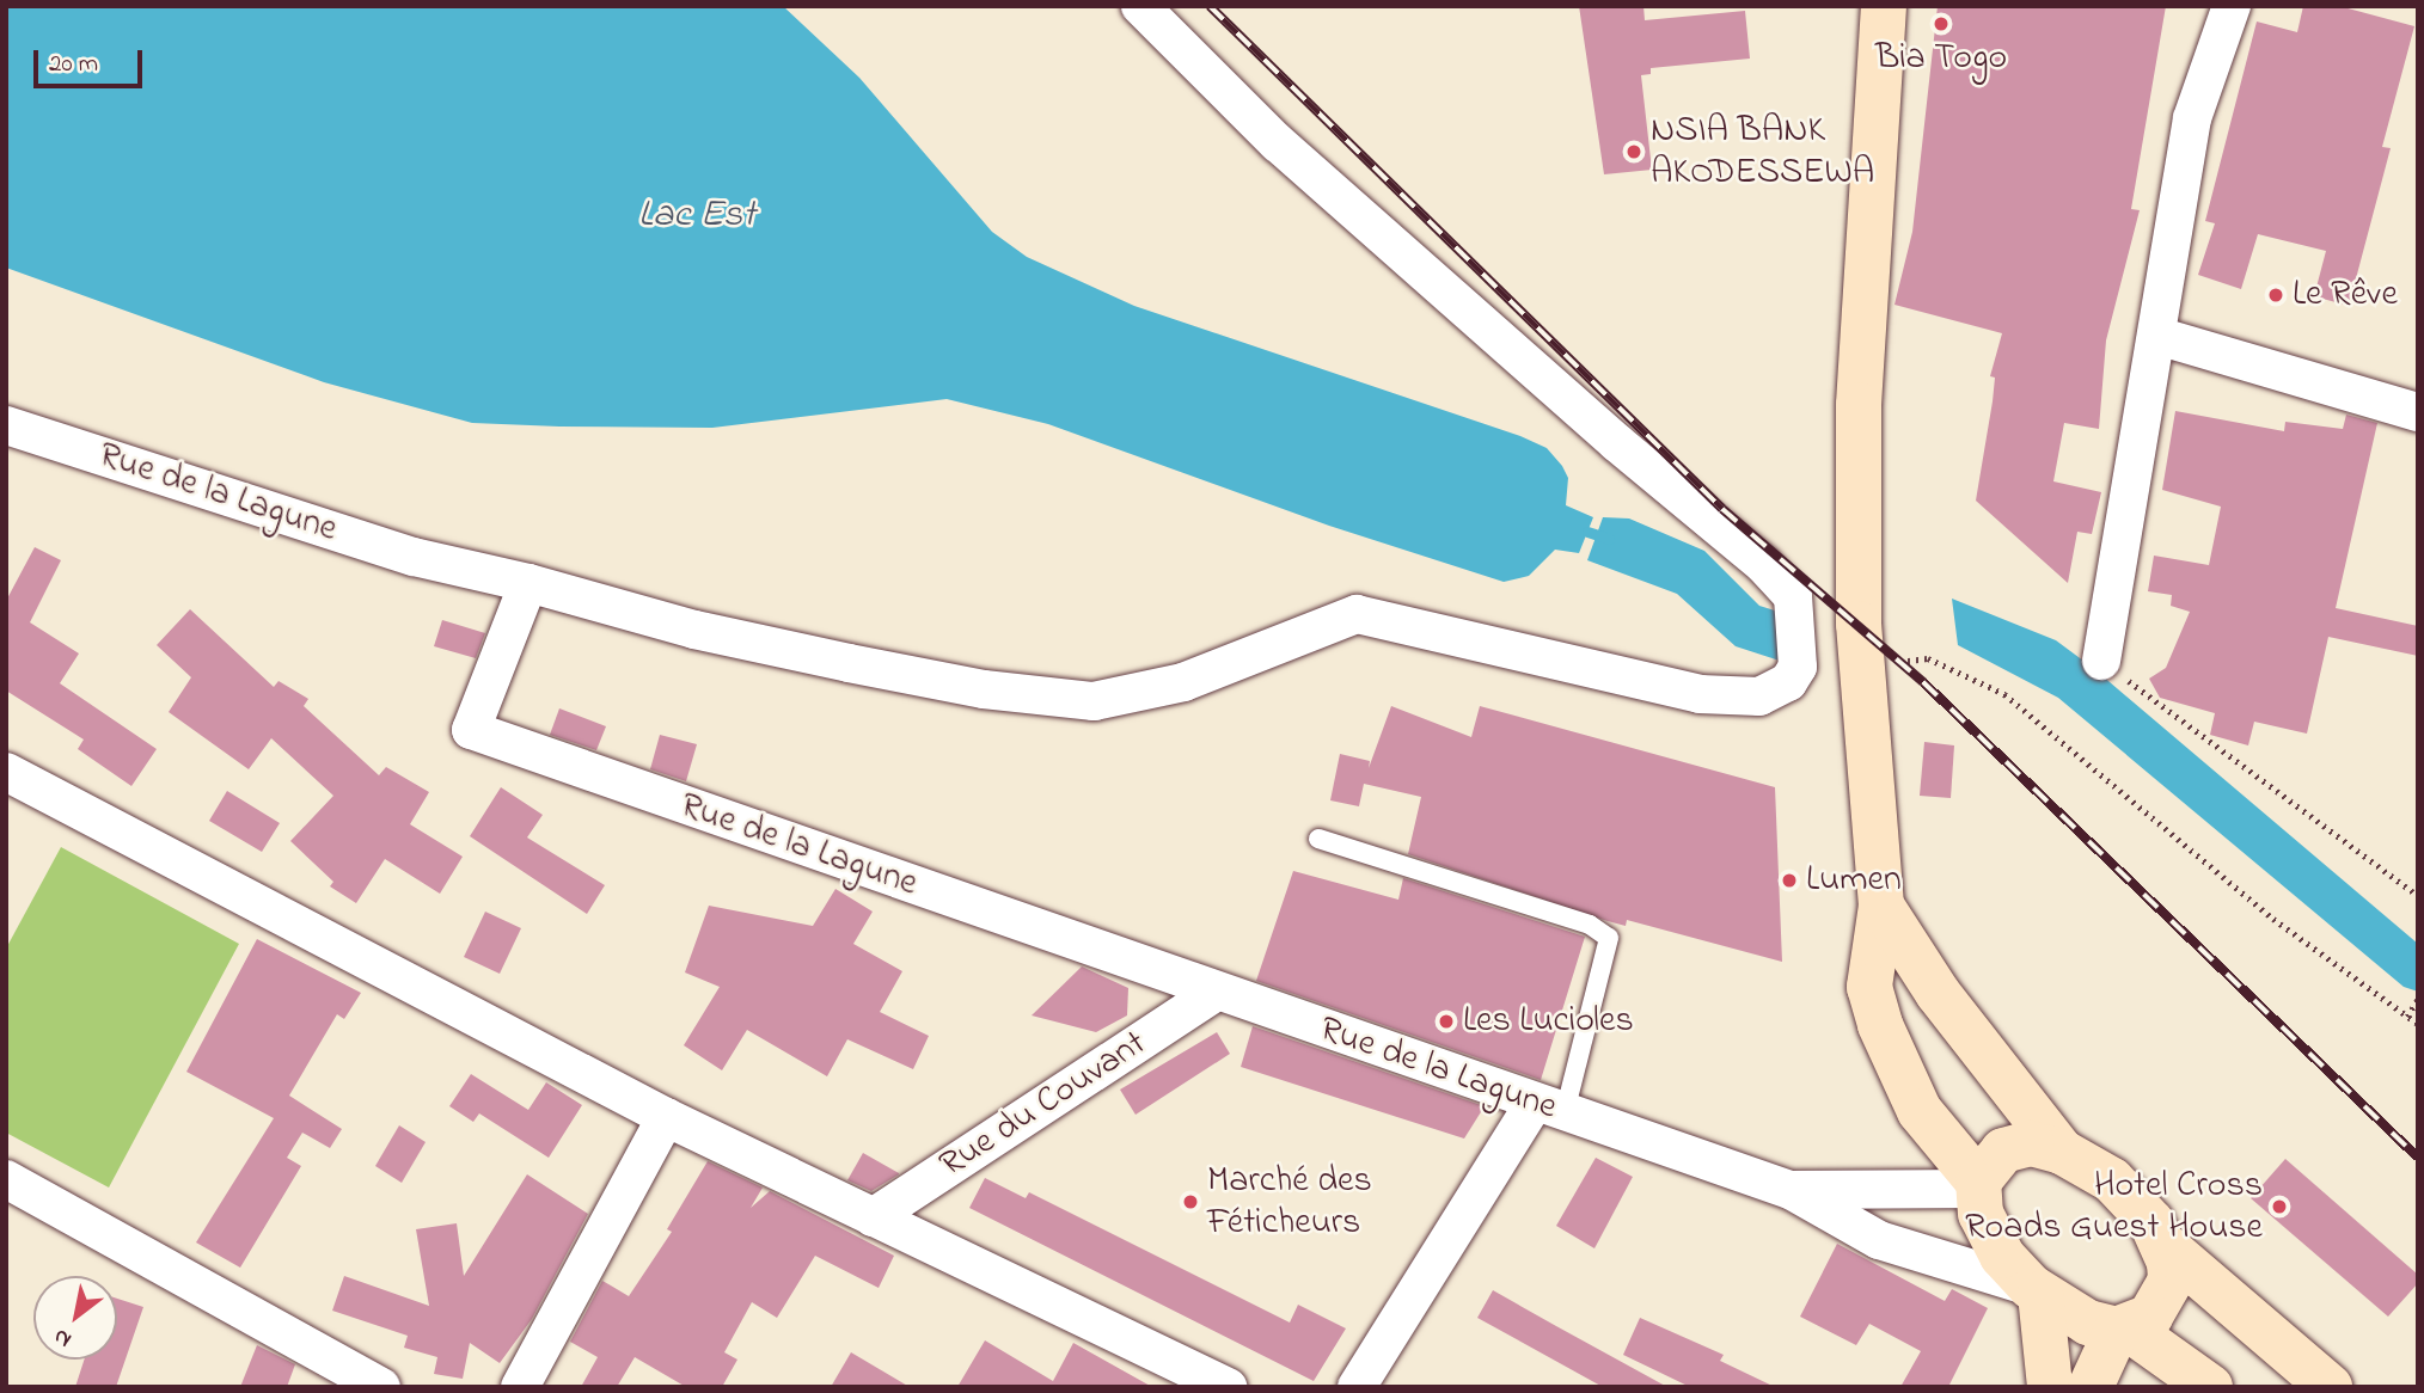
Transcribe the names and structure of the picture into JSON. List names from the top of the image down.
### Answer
{
  "streets": {
    "street": ["Rue de la Lagune", "Rue du Couvant"]
  },
  "crossings": [
    ["Rue de la Lagune", "Rue du Couvant"]
  ],
  "water": ["Lac Est"],
  "places": [
    "Bia Togo",
    "NSIA BANK AKODESSEWA",
    "Le Rêve",
    "Lumen",
    "Les Lucioles",
    "Marché des Féticheurs",
    "Hotel Cross Roads Guest House"
  ],
  "scale_bar": "20 m",
  "north": "bottom left"
}
